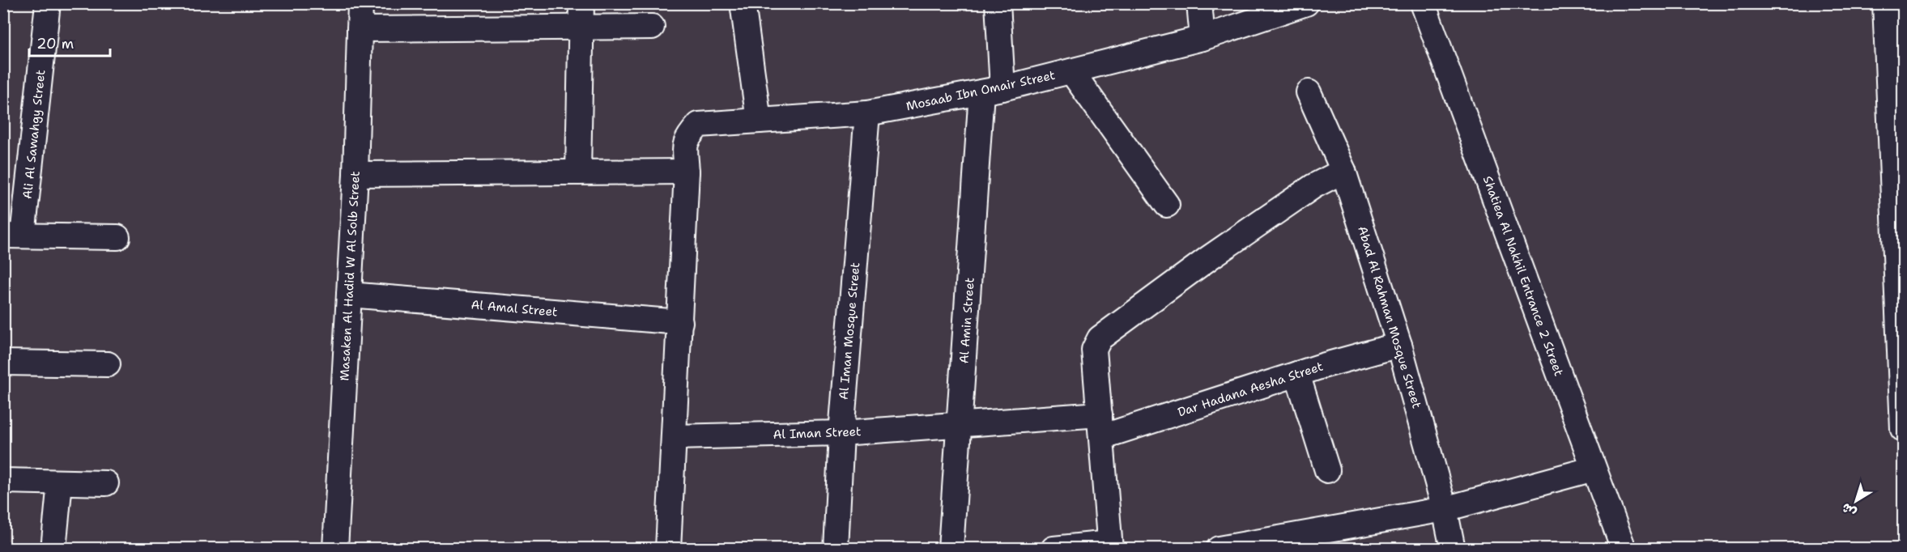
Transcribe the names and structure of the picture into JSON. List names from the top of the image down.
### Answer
{
  "streets": {
    "street": [
      "Mosaab Ibn Omair Street",
      "Ali Al Sawahgy Street",
      "Masaken Al Hadid W Al Solb Street",
      "Shatiea Al Nakhil Entrance 2 Street",
      "Al Amal Street",
      "Abad Al Rahman Mosque Street",
      "Al Amin Street",
      "Al Iman Mosque Street",
      "Dar Hadana Aesha Street",
      "Al Iman Street"
    ]
  },
  "crossings": [
    ["Mosaab Ibn Omair Street", "Al Amal Street"],
    ["Mosaab Ibn Omair Street", "Al Amin Street"],
    ["Mosaab Ibn Omair Street", "Al Iman Mosque Street"],
    ["Mosaab Ibn Omair Street", "Al Iman Street"],
    ["Masaken Al Hadid W Al Solb Street", "Al Amal Street"],
    ["Abad Al Rahman Mosque Street", "Dar Hadana Aesha Street"],
    ["Al Amin Street", "Dar Hadana Aesha Street"],
    ["Al Amin Street", "Al Iman Street"],
    ["Al Iman Mosque Street", "Al Iman Street"],
    ["Dar Hadana Aesha Street", "Al Iman Street"]
  ],
  "scale_bar": "20 m",
  "north": "bottom left"
}
